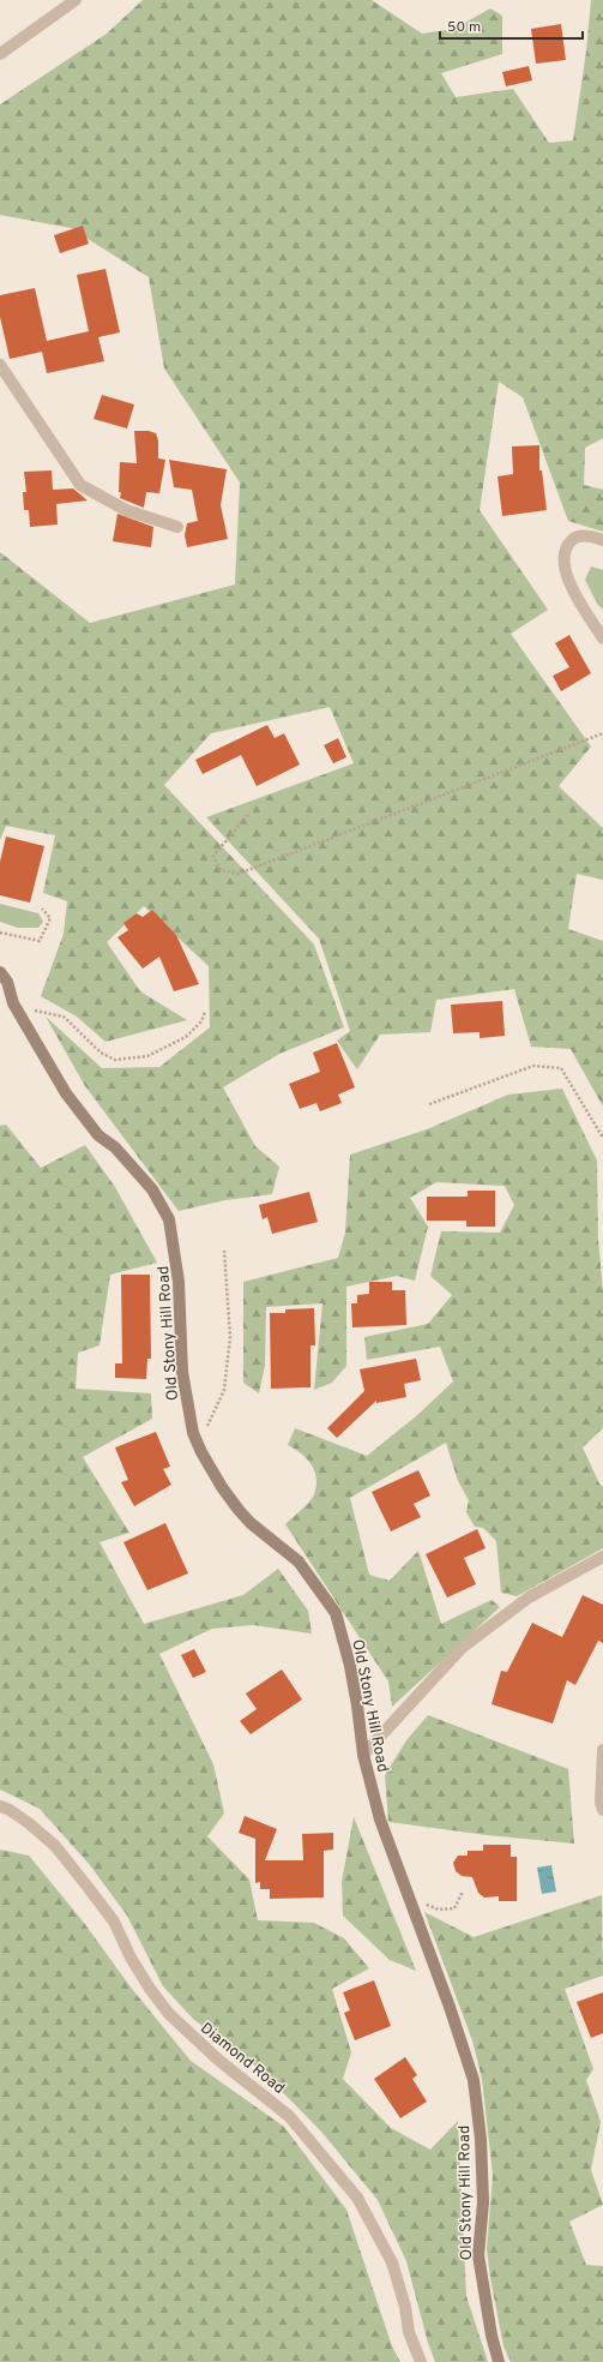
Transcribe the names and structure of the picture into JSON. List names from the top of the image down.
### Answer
{
  "streets": {
    "street": ["Old Stony Hill Road", "Diamond Road"]
  },
  "scale_bar": "50 m"
}
